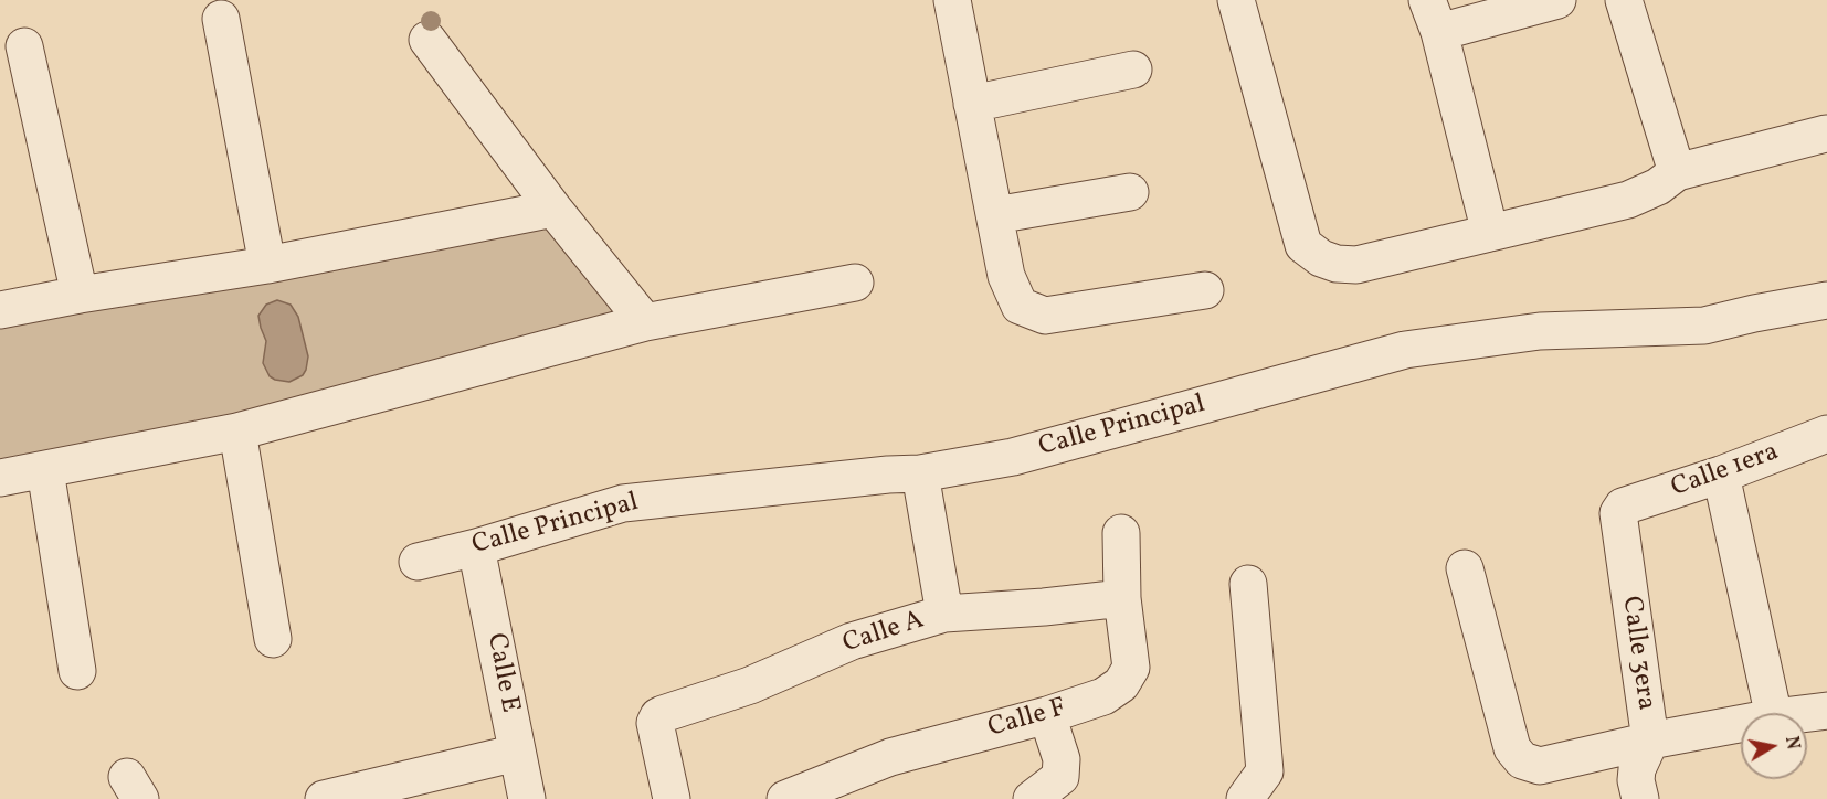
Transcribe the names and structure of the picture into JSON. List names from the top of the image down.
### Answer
{
  "streets": {
    "street": [
      "Calle Principal",
      "Calle 1era",
      "Calle A",
      "Calle 3era",
      "Calle E",
      "Calle F"
    ]
  },
  "crossings": [
    ["Calle Principal", "Calle E"],
    ["Calle 1era", "Calle 3era"],
    ["Calle A", "Calle F"]
  ],
  "north": "right"
}
